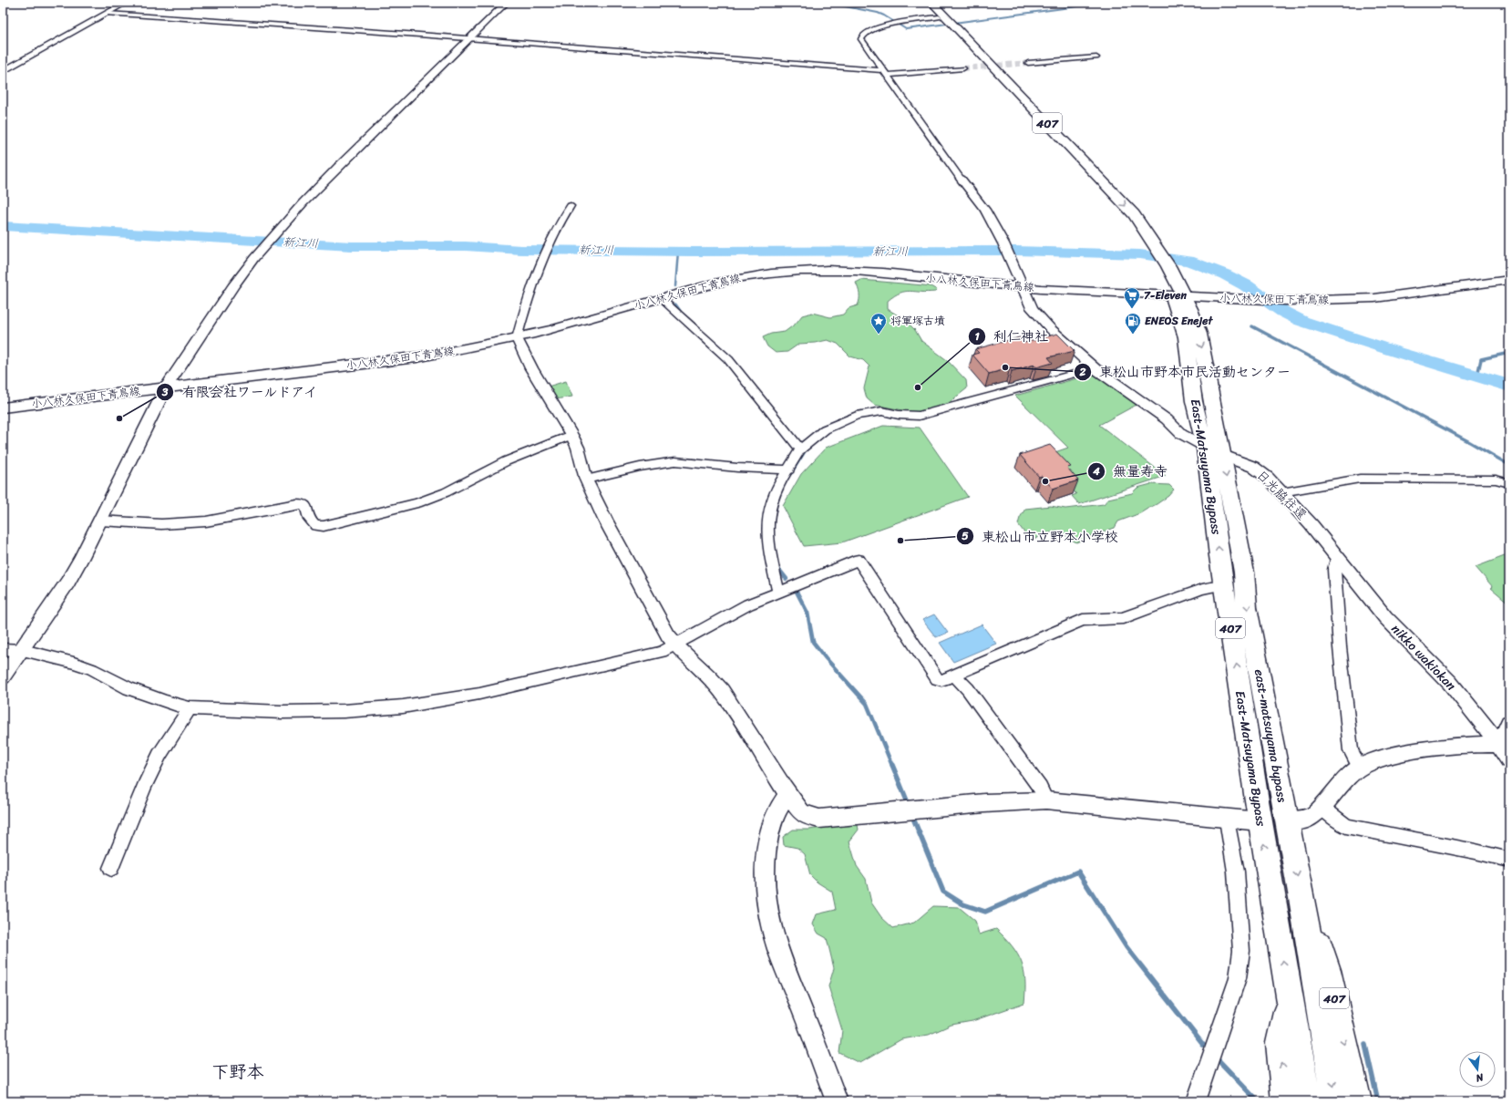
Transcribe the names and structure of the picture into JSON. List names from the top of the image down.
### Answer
{
  "streets": {
    "highway": ["407", "East-Matsuyama Bypass", "east-matsuyama bypass"],
    "main road": ["小八林久保田下青鳥線"],
    "street": ["日光脇往還", "nikko wakiokan"]
  },
  "crossings": [
    ["407", "East-Matsuyama Bypass"],
    ["407", "east-matsuyama bypass"],
    ["小八林久保田下青鳥線", "East-Matsuyama Bypass"],
    ["小八林久保田下青鳥線", "日光脇往還"],
    ["East-Matsuyama Bypass", "日光脇往還"],
    ["East-Matsuyama Bypass", "east-matsuyama bypass"],
    ["日光脇往還", "nikko wakiokan"],
    ["日光脇往還", "east-matsuyama bypass"]
  ],
  "one_way": ["east-matsuyama bypass"],
  "districts": ["下野本"],
  "water": ["新江川"],
  "places": {
    "supermarket": ["7-Eleven"],
    "place": ["将軍塚古墳"],
    "fuel station": ["ENEOS Enejet"],
    "other": [
      "東松山市野本市民活動センター",
      "利仁神社",
      "有限会社ワールドアイ",
      "無量寿寺",
      "東松山市立野本小学校"
    ]
  },
  "north": "bottom"
}
